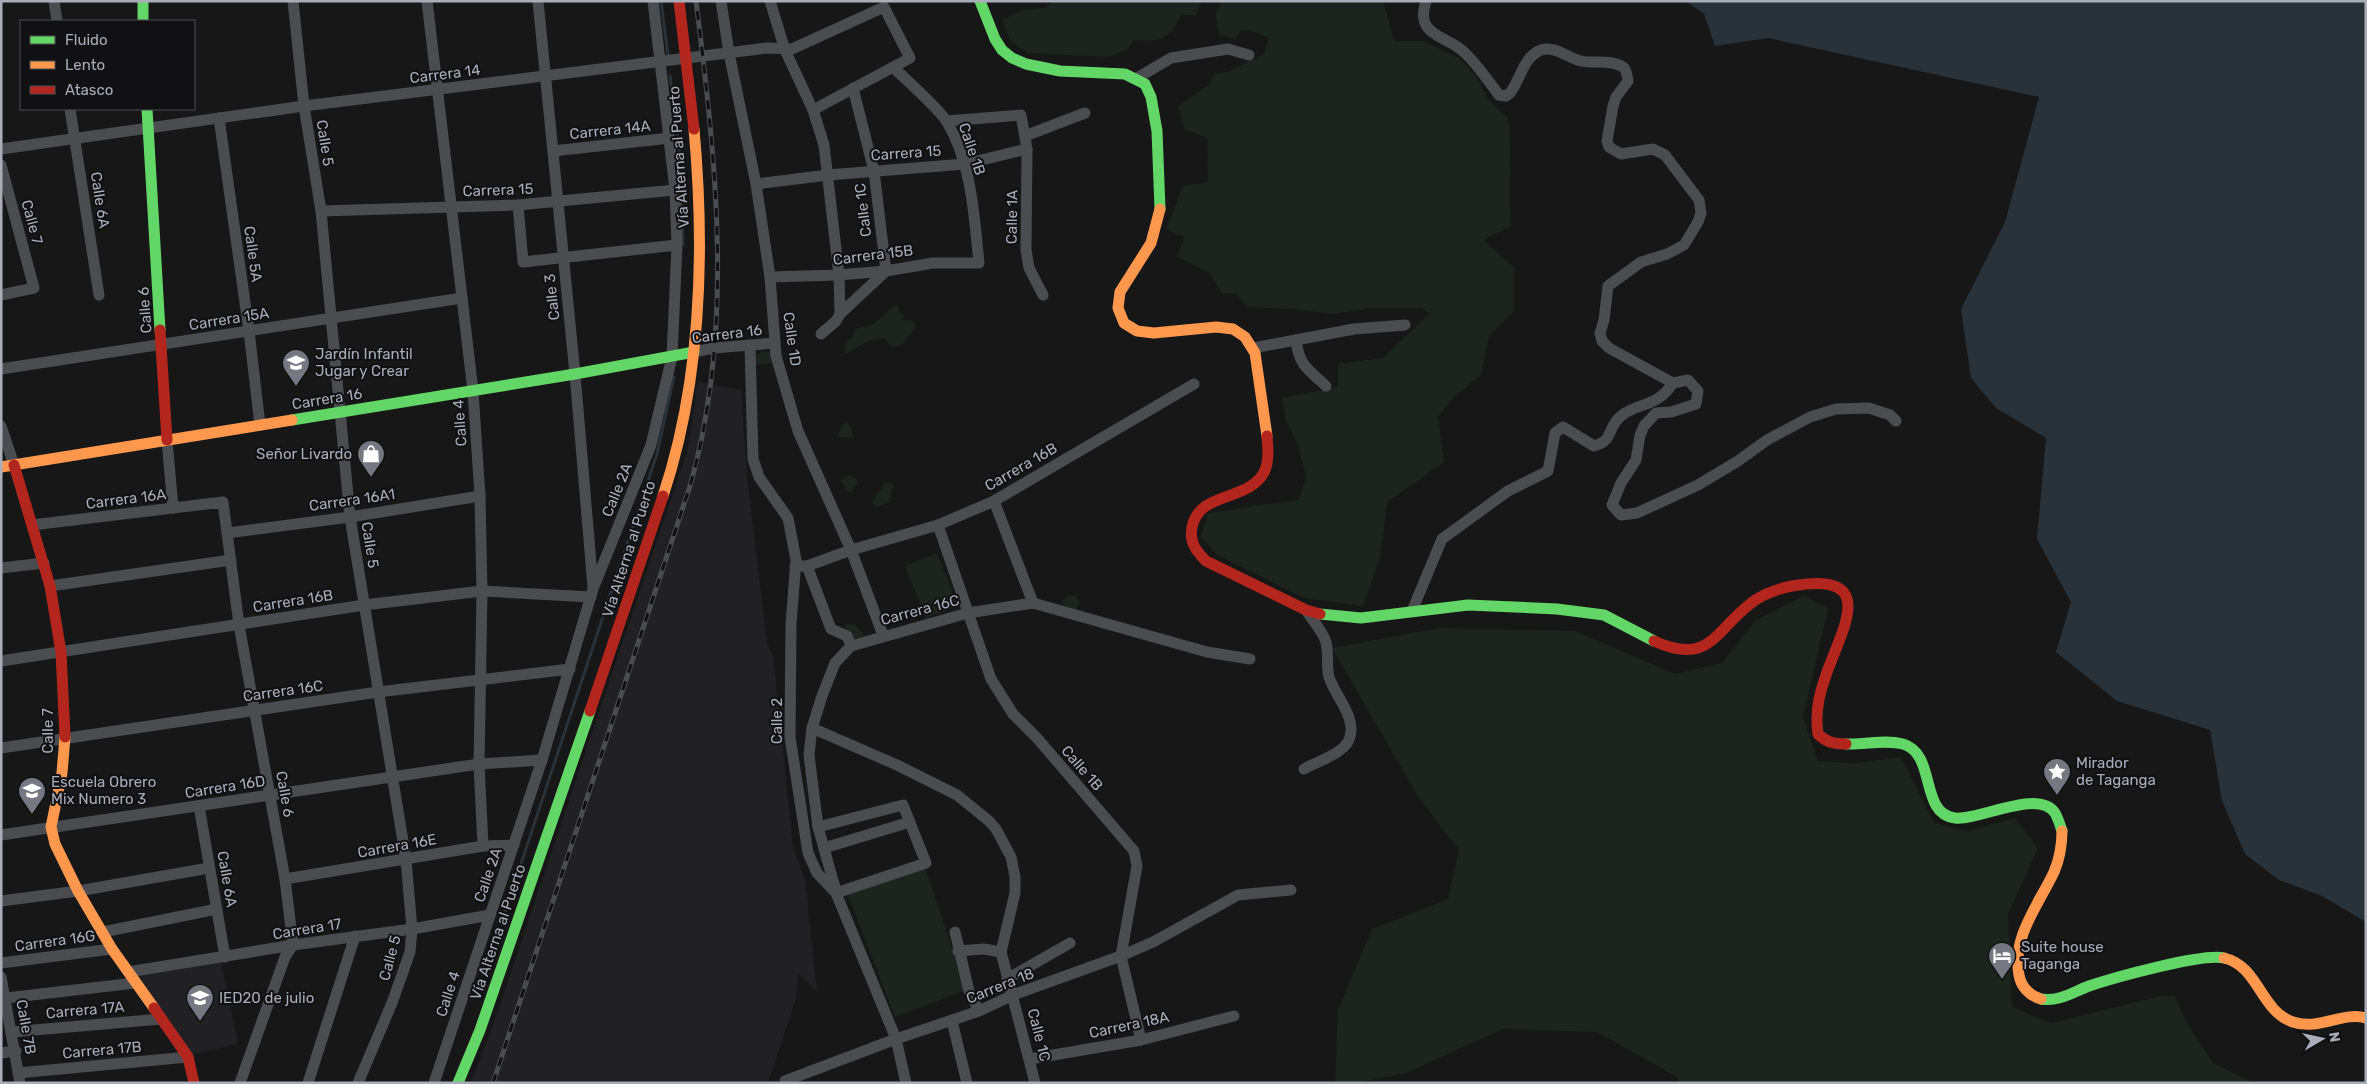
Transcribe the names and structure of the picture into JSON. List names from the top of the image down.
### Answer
{
  "streets": {
    "street": [
      "Carrera 14",
      "Carrera 14A",
      "Calle 5",
      "Calle 1B",
      "Carrera 15",
      "Vía Alterna al Puerto",
      "Calle 6A",
      "Calle 1C",
      "Calle 1A",
      "Calle 7",
      "Calle 5A",
      "Carrera 15B",
      "Calle 3",
      "Calle 6",
      "Carrera 15A",
      "Carrera 16",
      "Calle 1D",
      "Calle 4",
      "Carrera 16B",
      "Calle 2A",
      "Carrera 16A",
      "Carrera 16A1",
      "Carrera 16C",
      "Calle 2",
      "Carrera 16D",
      "Carrera 16E",
      "Carrera 17",
      "Carrera 16G",
      "Carrera 18",
      "Carrera 17A",
      "Carrera 18A",
      "Calle 7B",
      "Carrera 17B"
    ]
  },
  "crossings": [
    ["Carrera 14", "Calle 5"],
    ["Carrera 14", "Calle 1B"],
    ["Carrera 14", "Vía Alterna al Puerto"],
    ["Carrera 14", "Calle 6A"],
    ["Carrera 14", "Calle 5A"],
    ["Carrera 14", "Calle 3"],
    ["Carrera 14", "Calle 6"],
    ["Carrera 14", "Calle 1D"],
    ["Carrera 14", "Calle 4"],
    ["Carrera 14", "Calle 2A"],
    ["Carrera 14A", "Calle 3"],
    ["Carrera 14A", "Calle 2A"],
    ["Calle 5", "Carrera 15"],
    ["Calle 5", "Carrera 15A"],
    ["Calle 5", "Carrera 16"],
    ["Calle 5", "Carrera 16B"],
    ["Calle 5", "Carrera 16A1"],
    ["Calle 5", "Carrera 16C"],
    ["Calle 5", "Carrera 16D"],
    ["Calle 5", "Carrera 16E"],
    ["Calle 5", "Carrera 17"],
    ["Calle 1B", "Carrera 15"],
    ["Calle 1B", "Calle 1A"],
    ["Calle 1B", "Carrera 15B"],
    ["Calle 1B", "Carrera 16B"],
    ["Calle 1B", "Carrera 16C"],
    ["Calle 1B", "Carrera 18"],
    ["Calle 1B", "Carrera 18A"],
    ["Carrera 15", "Calle 1C"],
    ["Carrera 15", "Calle 1A"],
    ["Carrera 15", "Calle 3"],
    ["Carrera 15", "Calle 1D"],
    ["Carrera 15", "Calle 4"],
    ["Carrera 15", "Calle 2A"],
    ["Vía Alterna al Puerto", "Carrera 16"],
    ["Vía Alterna al Puerto", "Calle 2A"],
    ["Calle 6A", "Carrera 16D"],
    ["Calle 6A", "Carrera 17"],
    ["Calle 1C", "Carrera 15B"],
    ["Calle 1C", "Carrera 18"],
    ["Calle 1C", "Carrera 18A"],
    ["Calle 7", "Carrera 16"],
    ["Calle 7", "Carrera 16B"],
    ["Calle 7", "Carrera 16A"],
    ["Calle 7", "Carrera 16C"],
    ["Calle 7", "Carrera 16D"],
    ["Calle 7", "Carrera 17"],
    ["Calle 7", "Carrera 16G"],
    ["Calle 7", "Carrera 17A"],
    ["Calle 7", "Carrera 17B"],
    ["Calle 5A", "Carrera 15A"],
    ["Calle 5A", "Carrera 16"],
    ["Carrera 15B", "Calle 1D"],
    ["Calle 3", "Carrera 16"],
    ["Calle 3", "Carrera 16B"],
    ["Calle 3", "Calle 2A"],
    ["Calle 6", "Carrera 15A"],
    ["Calle 6", "Carrera 16"],
    ["Calle 6", "Carrera 16B"],
    ["Calle 6", "Carrera 16A"],
    ["Calle 6", "Carrera 16A1"],
    ["Calle 6", "Carrera 16C"],
    ["Calle 6", "Carrera 16D"],
    ["Calle 6", "Carrera 16E"],
    ["Calle 6", "Carrera 17"],
    ["Carrera 15A", "Calle 4"],
    ["Carrera 16", "Calle 1D"],
    ["Carrera 16", "Calle 4"],
    ["Carrera 16", "Calle 2A"],
    ["Carrera 16", "Calle 2"],
    ["Calle 1D", "Carrera 16B"],
    ["Calle 1D", "Carrera 16C"],
    ["Calle 4", "Carrera 16B"],
    ["Calle 4", "Calle 2A"],
    ["Calle 4", "Carrera 16A1"],
    ["Calle 4", "Carrera 16C"],
    ["Calle 4", "Carrera 16D"],
    ["Calle 4", "Carrera 16E"],
    ["Calle 4", "Carrera 17"],
    ["Carrera 16B", "Calle 2A"],
    ["Carrera 16B", "Calle 2"],
    ["Calle 2A", "Carrera 16C"],
    ["Calle 2A", "Carrera 16D"],
    ["Calle 2A", "Carrera 16E"],
    ["Calle 2A", "Carrera 17"],
    ["Carrera 16C", "Calle 2"],
    ["Calle 2", "Carrera 18"],
    ["Carrera 17A", "Calle 7B"],
    ["Calle 7B", "Carrera 17B"]
  ],
  "places": {
    "school or university": ["Jardín Infantil Jugar y Crear", "Escuela Obrero Mix Numero 3", "IED20 de julio"],
    "shop": ["Señor Livardo"],
    "place": ["Mirador de Taganga"],
    "hotel": ["Suite house Taganga"]
  },
  "legend": ["Fluido", "Lento", "Atasco"],
  "north": "right"
}
